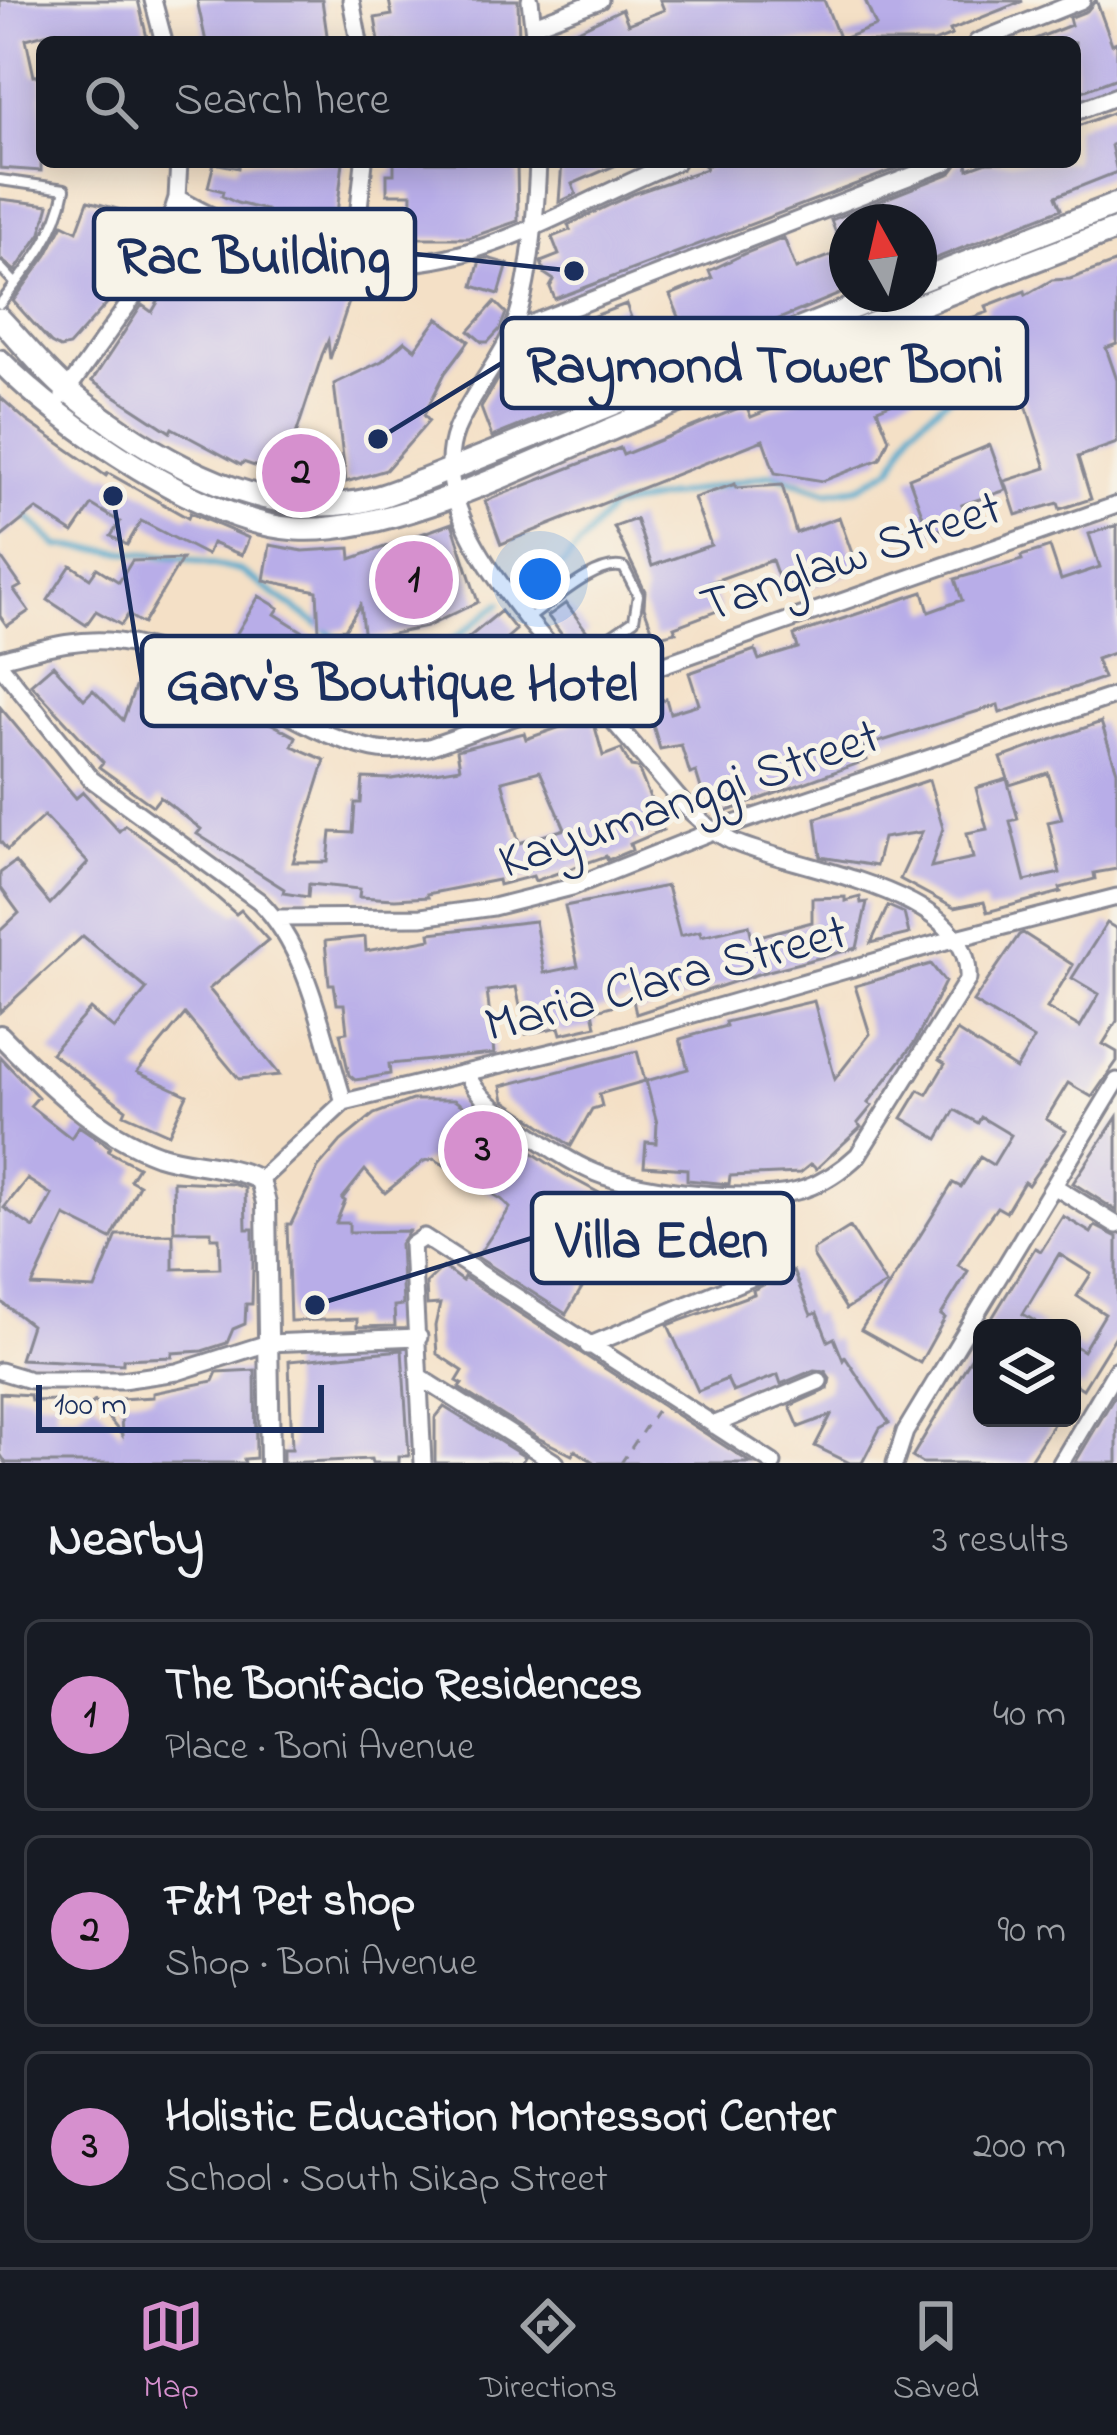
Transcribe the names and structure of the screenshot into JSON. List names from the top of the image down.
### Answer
{
  "streets": {
    "street": ["Tanglaw Street", "Kayumanggi Street", "Maria Clara Street"]
  },
  "places": [
    "Rac Building",
    "Raymond Tower Boni",
    "Garv's Boutique Hotel",
    "Villa Eden"
  ],
  "scale_bar": "100 m",
  "north": "top",
  "page": {
    "search": "Search here",
    "pins": ["2", "1", "3"],
    "scale": "100 m",
    "heading": ["Nearby", "3 results"],
    "list": [
      {
        "mark": "1",
        "name": "The Bonifacio Residences",
        "note": "Place · Boni Avenue",
        "value": "40 m"
      },
      {
        "mark": "2",
        "name": "F&M Pet shop",
        "note": "Shop · Boni Avenue",
        "value": "90 m"
      },
      {
        "mark": "3",
        "name": "Holistic Education Montessori Center",
        "note": "School · South Sikap Street",
        "value": "200 m"
      }
    ],
    "nav": ["Map", "Directions", "Saved"]
  }
}
